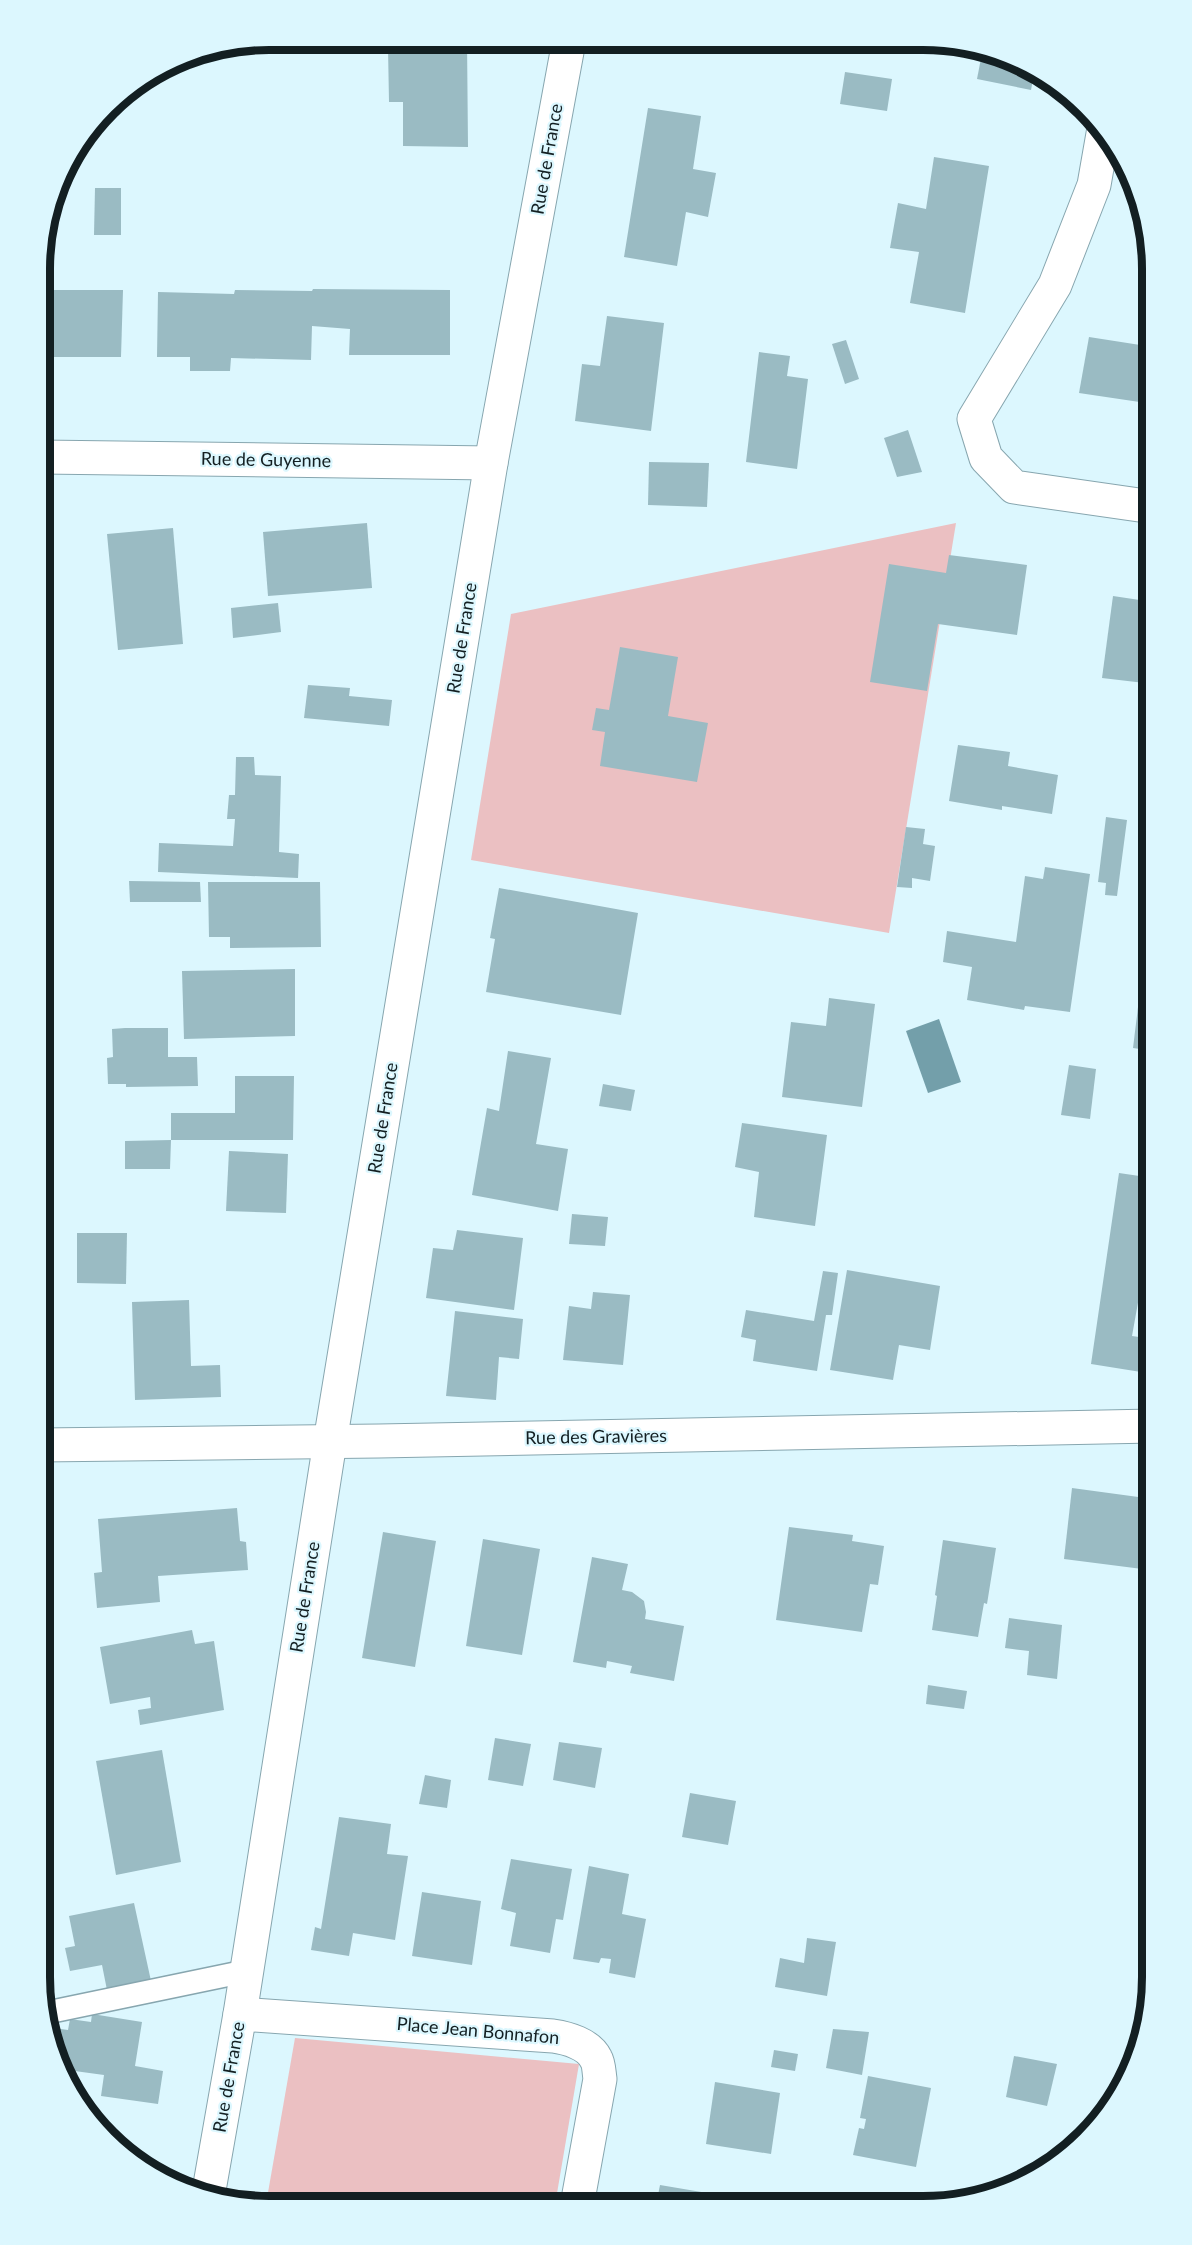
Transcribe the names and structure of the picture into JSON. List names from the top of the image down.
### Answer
{
  "streets": {
    "street": [
      "Rue de France",
      "Rue de Guyenne",
      "Rue des Gravières",
      "Place Jean Bonnafon"
    ]
  },
  "crossings": [
    ["Rue de France", "Rue de Guyenne"],
    ["Rue de France", "Rue des Gravières"],
    ["Rue de France", "Place Jean Bonnafon"]
  ]
}
